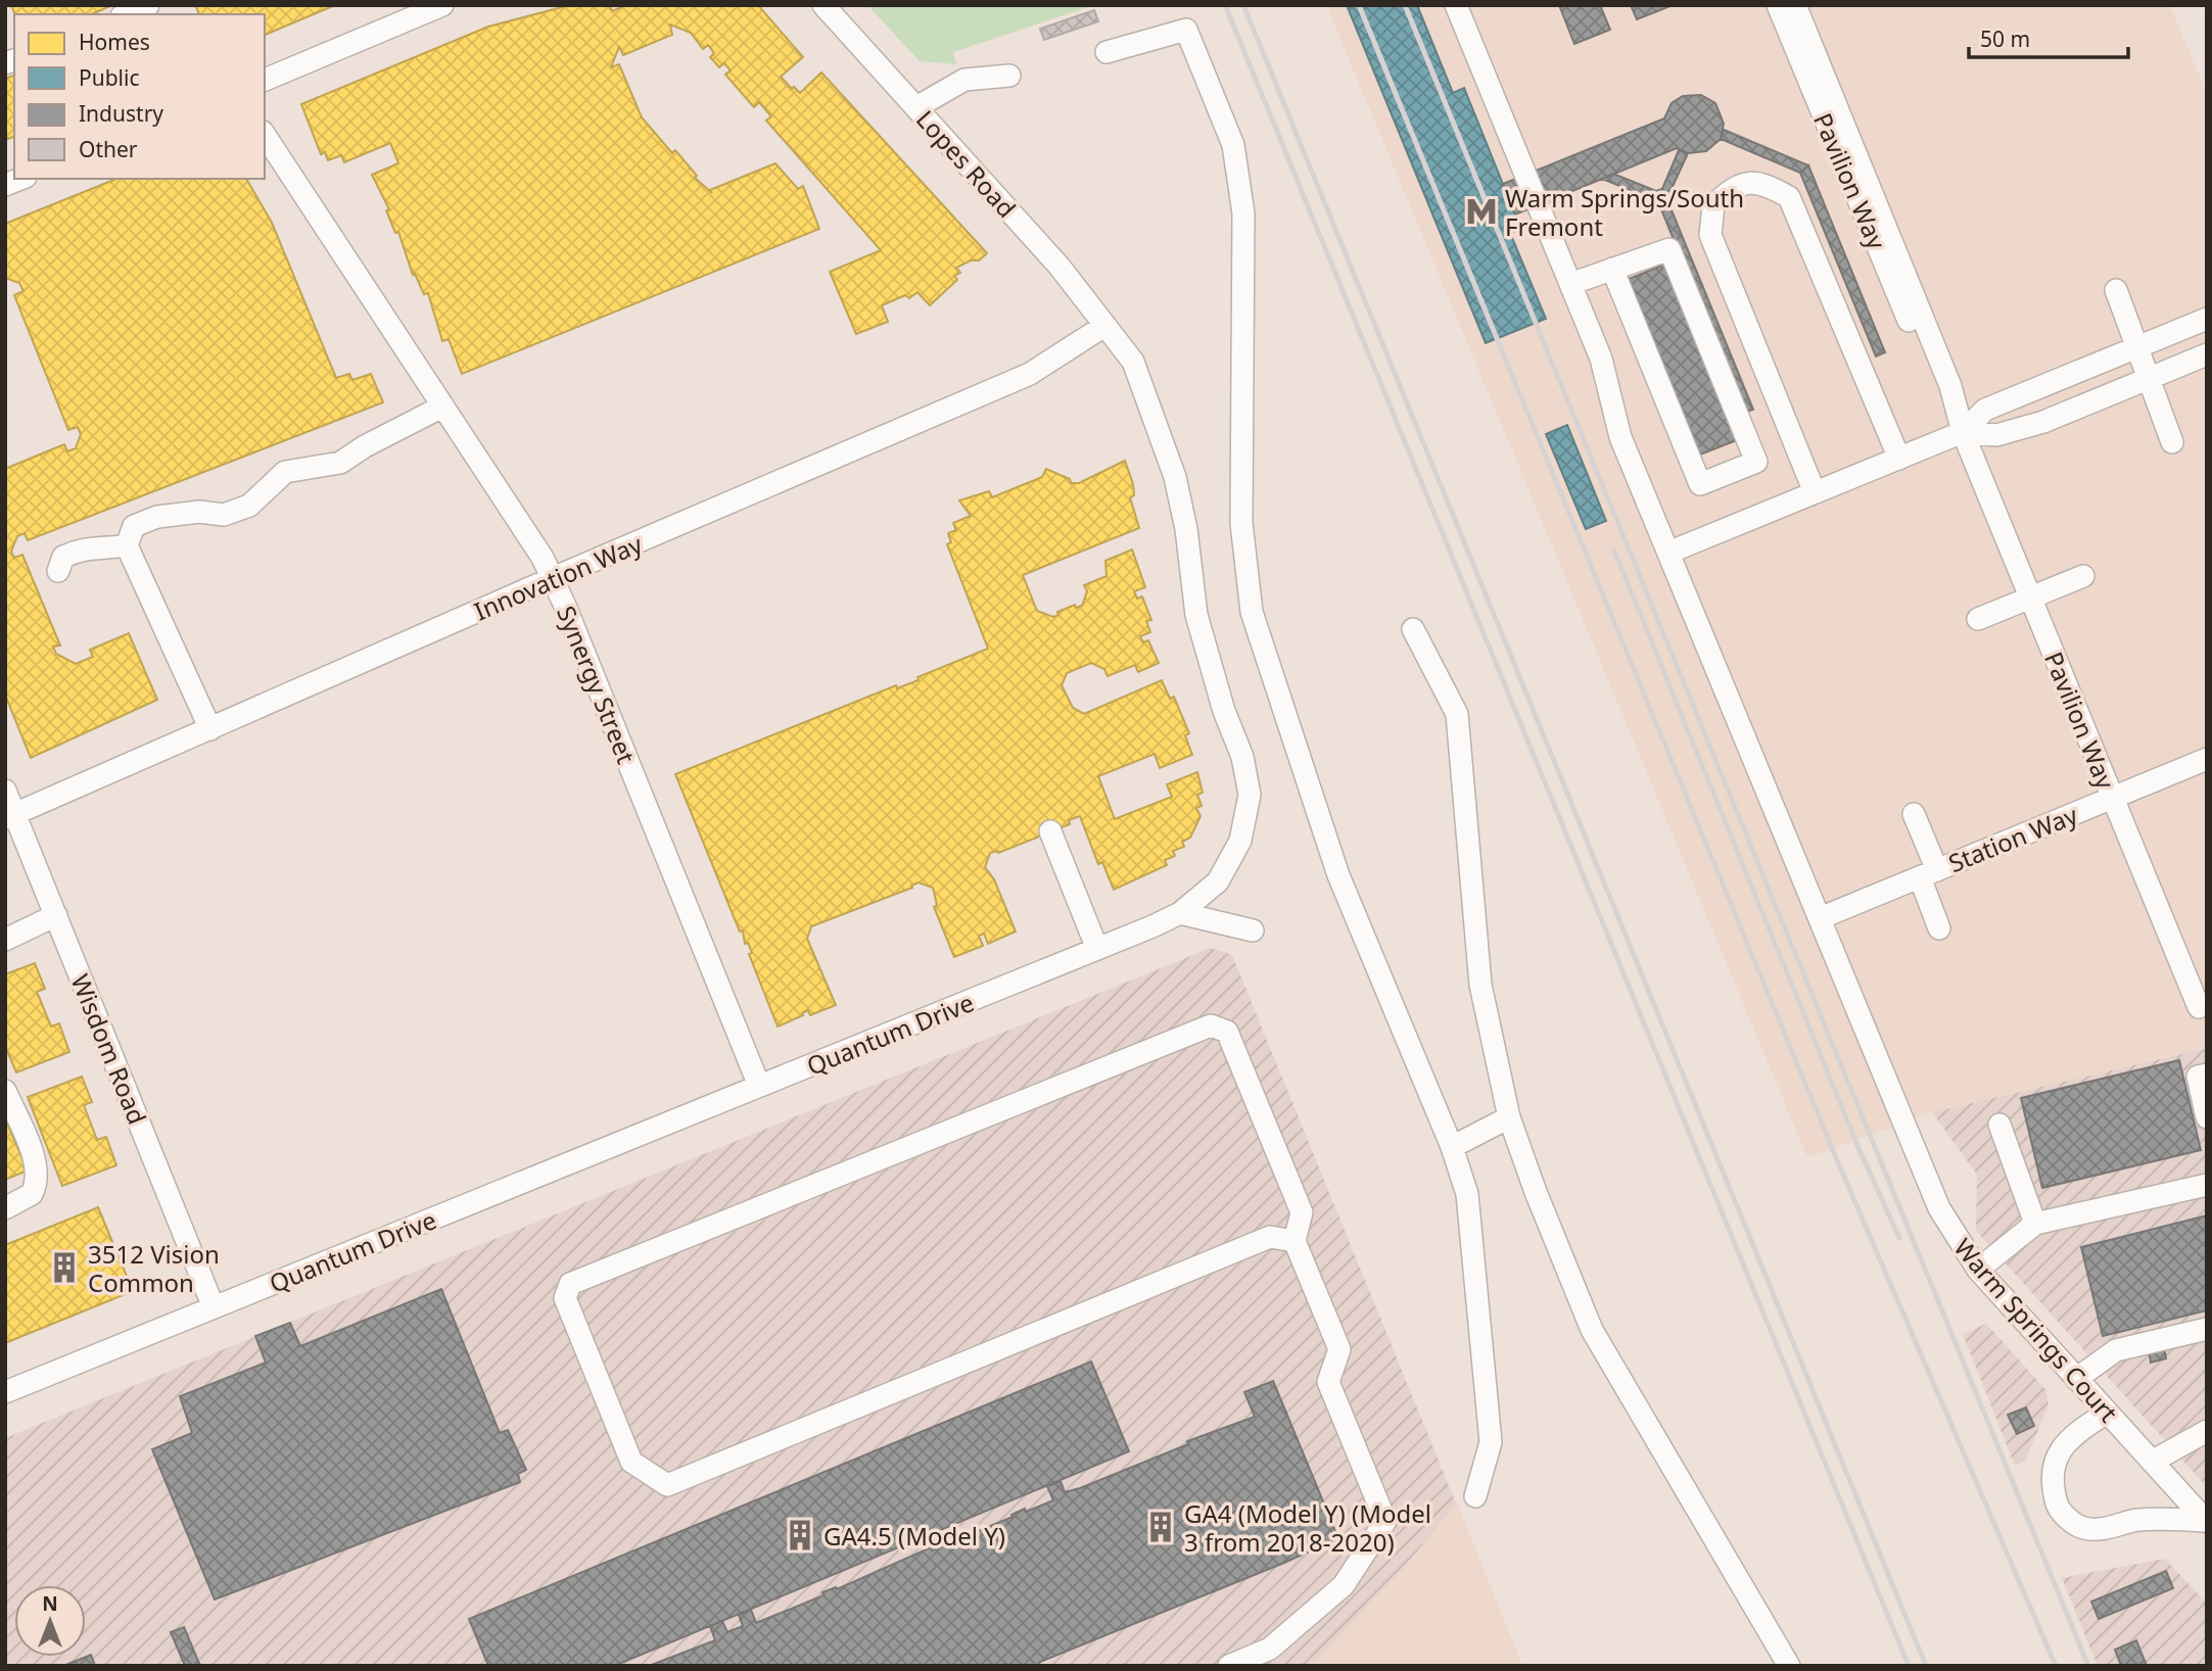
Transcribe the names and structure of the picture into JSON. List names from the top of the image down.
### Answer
{
  "streets": {
    "street": [
      "Lopes Road",
      "Pavilion Way",
      "Innovation Way",
      "Synergy Street",
      "Station Way",
      "Quantum Drive",
      "Wisdom Road",
      "Warm Springs Court"
    ]
  },
  "crossings": [
    ["Lopes Road", "Innovation Way"],
    ["Lopes Road", "Quantum Drive"],
    ["Pavilion Way", "Station Way"],
    ["Innovation Way", "Synergy Street"],
    ["Innovation Way", "Quantum Drive"],
    ["Innovation Way", "Wisdom Road"],
    ["Synergy Street", "Quantum Drive"],
    ["Station Way", "Warm Springs Court"],
    ["Quantum Drive", "Wisdom Road"]
  ],
  "places": {
    "metro station": ["Warm Springs/South Fremont"],
    "building": ["3512 Vision Common", "GA4 (Model Y) (Model 3 from 2018-2020)", "GA4.5 (Model Y)"]
  },
  "legend": [
    "Homes",
    "Public",
    "Industry",
    "Other"
  ],
  "scale_bar": "50 m",
  "north": "top"
}
